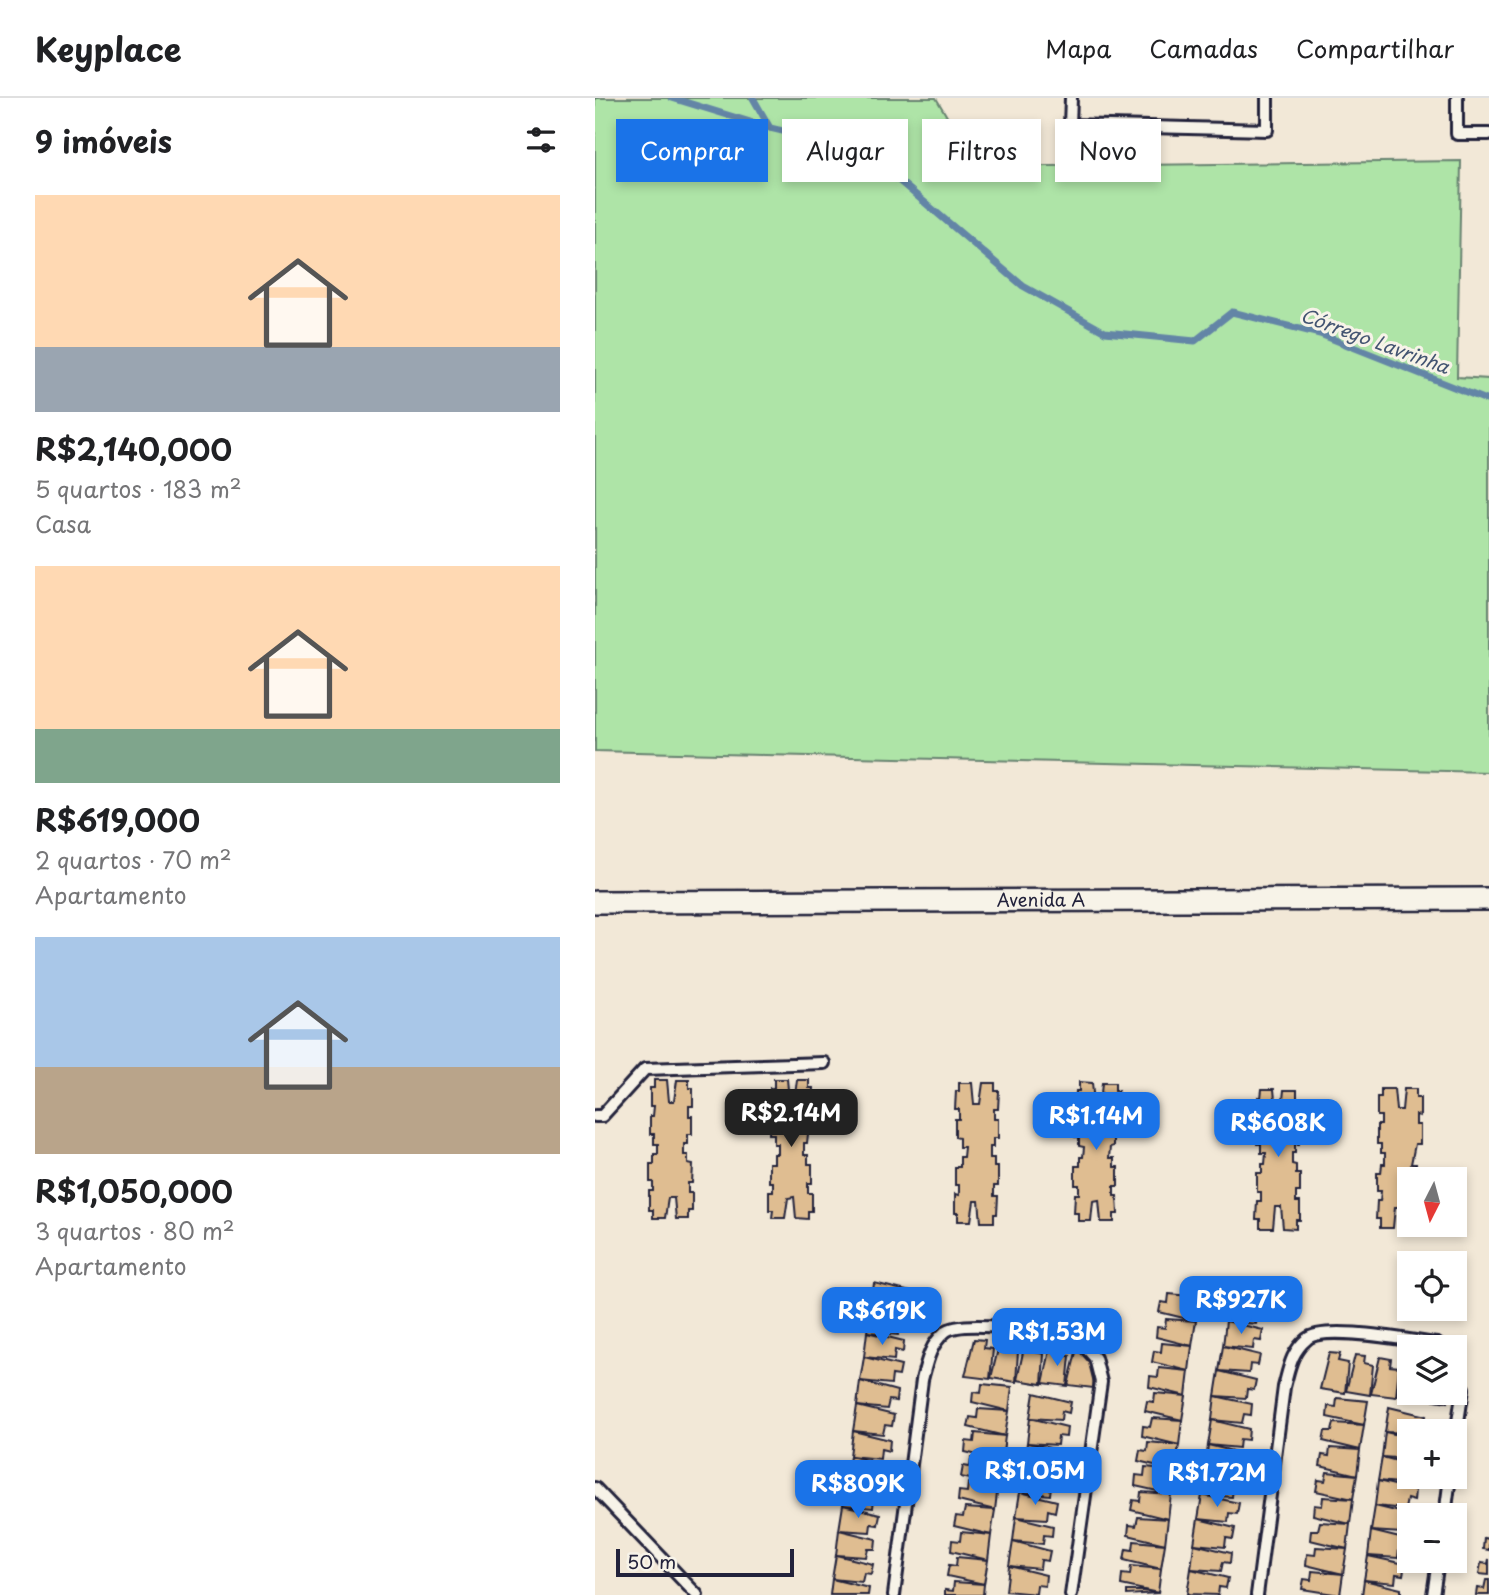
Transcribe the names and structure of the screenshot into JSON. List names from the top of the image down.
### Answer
{
  "streets": {
    "street": ["Avenida A"]
  },
  "water": ["Córrego Lavrinha"],
  "scale_bar": "50 m",
  "north": "bottom",
  "page": {
    "header": "Keyplace",
    "nav": ["Mapa", "Camadas", "Compartilhar"],
    "heading": "9 imóveis",
    "chip": [
      "Comprar",
      "Alugar",
      "Filtros",
      "Novo"
    ],
    "list": [
      {
        "name": "R$2,140,000",
        "note": "5 quartos · 183 m² · Casa"
      },
      {
        "name": "R$619,000",
        "note": "2 quartos · 70 m² · Apartamento"
      },
      {
        "name": "R$1,050,000",
        "note": "3 quartos · 80 m² · Apartamento"
      }
    ],
    "price": [
      "R$2.14M",
      "R$1.14M",
      "R$608K",
      "R$927K",
      "R$619K",
      "R$1.53M",
      "R$1.05M",
      "R$1.72M",
      "R$809K"
    ],
    "map_buttons": ["+", "−"],
    "scale": "50 m"
  }
}
